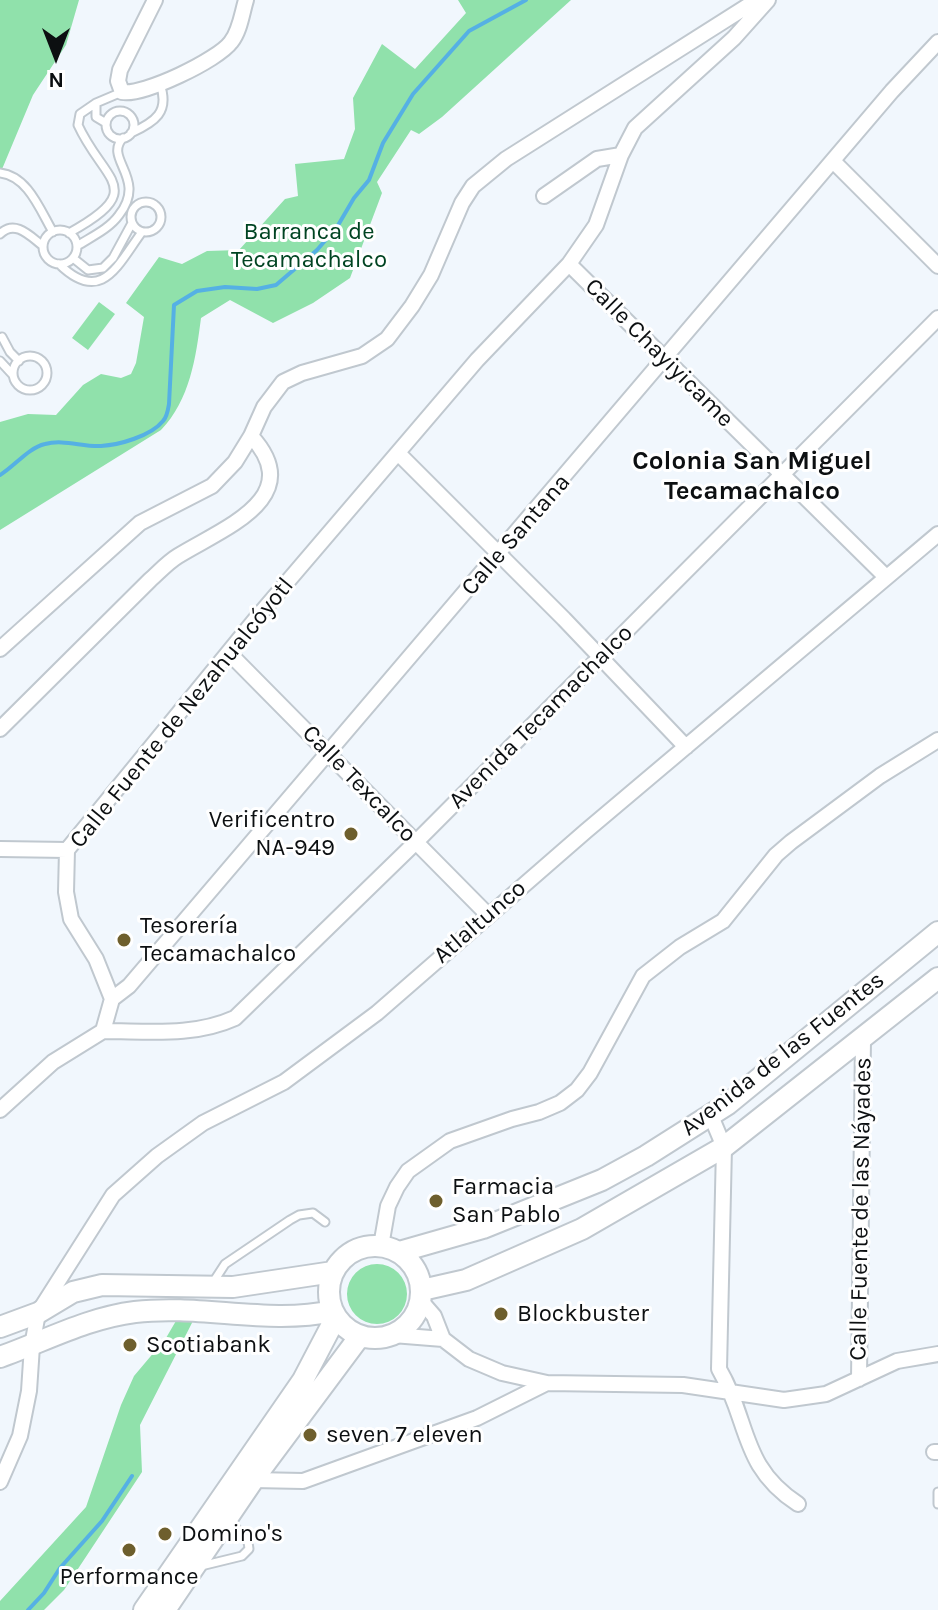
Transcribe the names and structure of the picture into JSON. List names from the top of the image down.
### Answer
{
  "streets": {
    "main road": ["Avenida de las Fuentes"],
    "street": [
      "Calle Chayiyicame",
      "Calle Santana",
      "Calle Fuente de Nezahualcóyotl",
      "Avenida Tecamachalco",
      "Calle Texcalco",
      "Atlaltunco",
      "Calle Fuente de las Náyades"
    ]
  },
  "crossings": [
    ["Calle Chayiyicame", "Calle Santana"],
    ["Calle Chayiyicame", "Calle Fuente de Nezahualcóyotl"],
    ["Calle Chayiyicame", "Avenida Tecamachalco"],
    ["Calle Chayiyicame", "Atlaltunco"],
    ["Calle Santana", "Calle Fuente de Nezahualcóyotl"],
    ["Calle Santana", "Calle Texcalco"],
    ["Calle Fuente de Nezahualcóyotl", "Calle Texcalco"],
    ["Avenida Tecamachalco", "Calle Texcalco"],
    ["Calle Texcalco", "Atlaltunco"],
    ["Avenida de las Fuentes", "Calle Fuente de las Náyades"]
  ],
  "districts": ["Colonia San Miguel Tecamachalco"],
  "parks": ["Barranca de Tecamachalco"],
  "places": [
    "Verificentro NA-949",
    "Tesorería Tecamachalco",
    "Farmacia San Pablo",
    "Blockbuster",
    "Scotiabank",
    "seven 7 eleven",
    "Domino's",
    "Performance"
  ],
  "north": "bottom"
}
